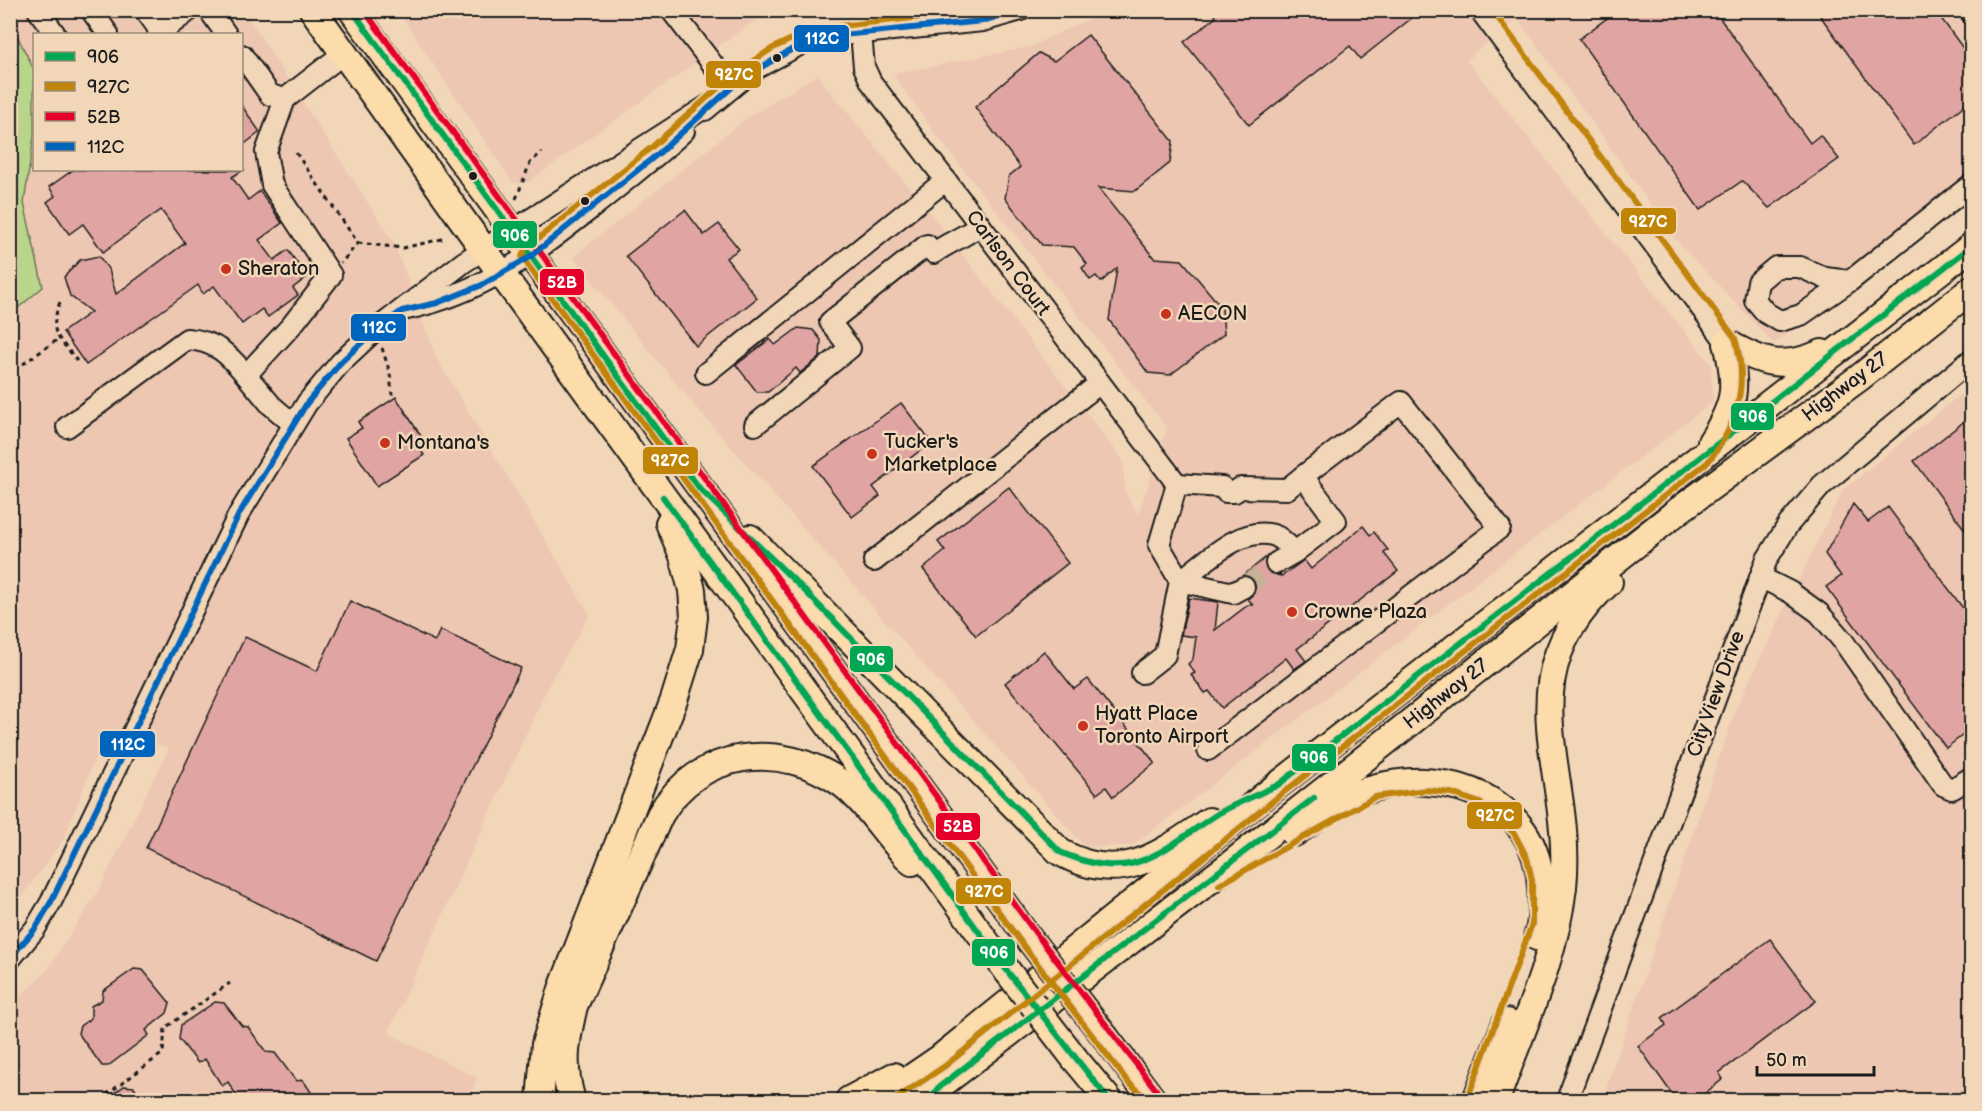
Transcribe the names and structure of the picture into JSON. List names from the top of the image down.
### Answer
{
  "streets": {
    "main road": ["Highway 27"],
    "street": ["Carlson Court", "City View Drive"]
  },
  "places": [
    "Sheraton",
    "AECON",
    "Montana's",
    "Tucker's Marketplace",
    "Crowne Plaza",
    "Hyatt Place Toronto Airport"
  ],
  "lines": [
    "transit line 906",
    "transit line 927C",
    "transit line 52B",
    "transit line 112C"
  ],
  "legend": [
    "906",
    "927C",
    "52B",
    "112C"
  ],
  "scale_bar": "50 m"
}
